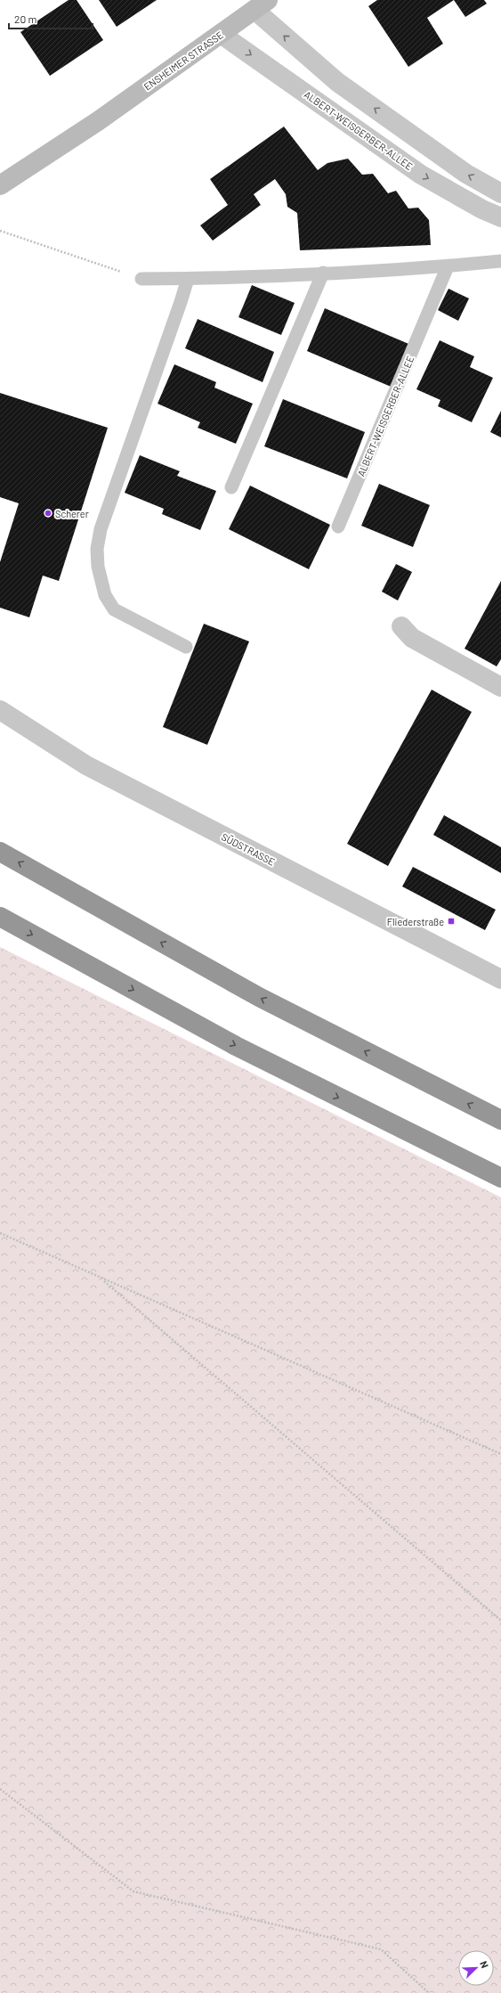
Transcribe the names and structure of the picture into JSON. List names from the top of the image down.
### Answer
{
  "streets": {
    "main road": ["ENSHEIMER STRASSE"],
    "street": ["ALBERT-WEISGERBER-ALLEE", "SÜDSTRASSE"]
  },
  "crossings": [
    ["ENSHEIMER STRASSE", "ALBERT-WEISGERBER-ALLEE"]
  ],
  "places": {
    "other": ["Scherer"],
    "transit": ["Fliederstraße"]
  },
  "scale_bar": "20 m",
  "north": "top right"
}
